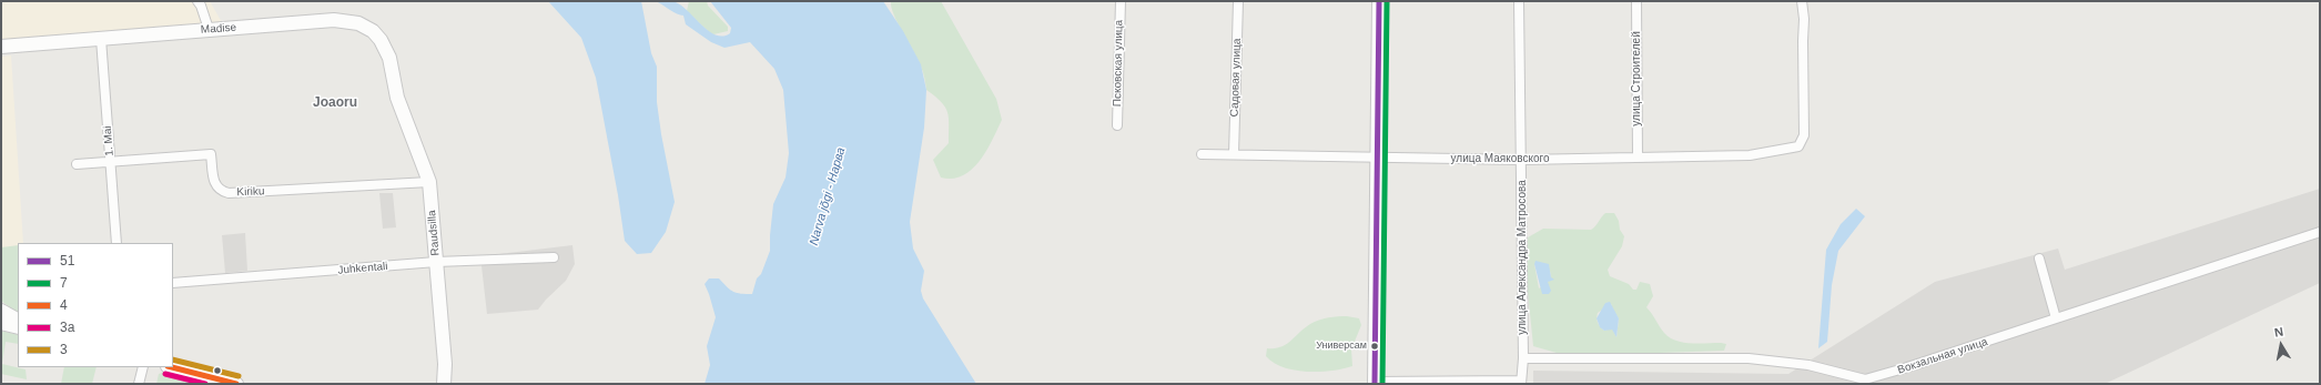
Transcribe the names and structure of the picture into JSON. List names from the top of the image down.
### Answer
{
  "streets": {
    "street": [
      "Madise",
      "Псковская улица",
      "Садовая улица",
      "улица Строителей",
      "1. Mai",
      "улица Маяковского",
      "Kiriku",
      "Raudsilla",
      "улица Александра Матросова",
      "Juhkentali",
      "Вокзальная улица"
    ]
  },
  "crossings": [
    ["Madise", "1. Mai"],
    ["Madise", "Raudsilla"],
    ["Садовая улица", "улица Маяковского"],
    ["улица Строителей", "улица Маяковского"],
    ["1. Mai", "Kiriku"],
    ["улица Маяковского", "улица Александра Матросова"],
    ["Kiriku", "Raudsilla"],
    ["Raudsilla", "Juhkentali"],
    ["улица Александра Матросова", "Вокзальная улица"]
  ],
  "districts": ["Joaoru"],
  "water": ["Narva jõgi - Нарва"],
  "places": ["Универсам"],
  "lines": [
    "transit line 51",
    "transit line 7",
    "transit line 3",
    "transit line 4",
    "transit line 3a"
  ],
  "legend": [
    "51",
    "7",
    "4",
    "3a",
    "3"
  ],
  "north": "top"
}
